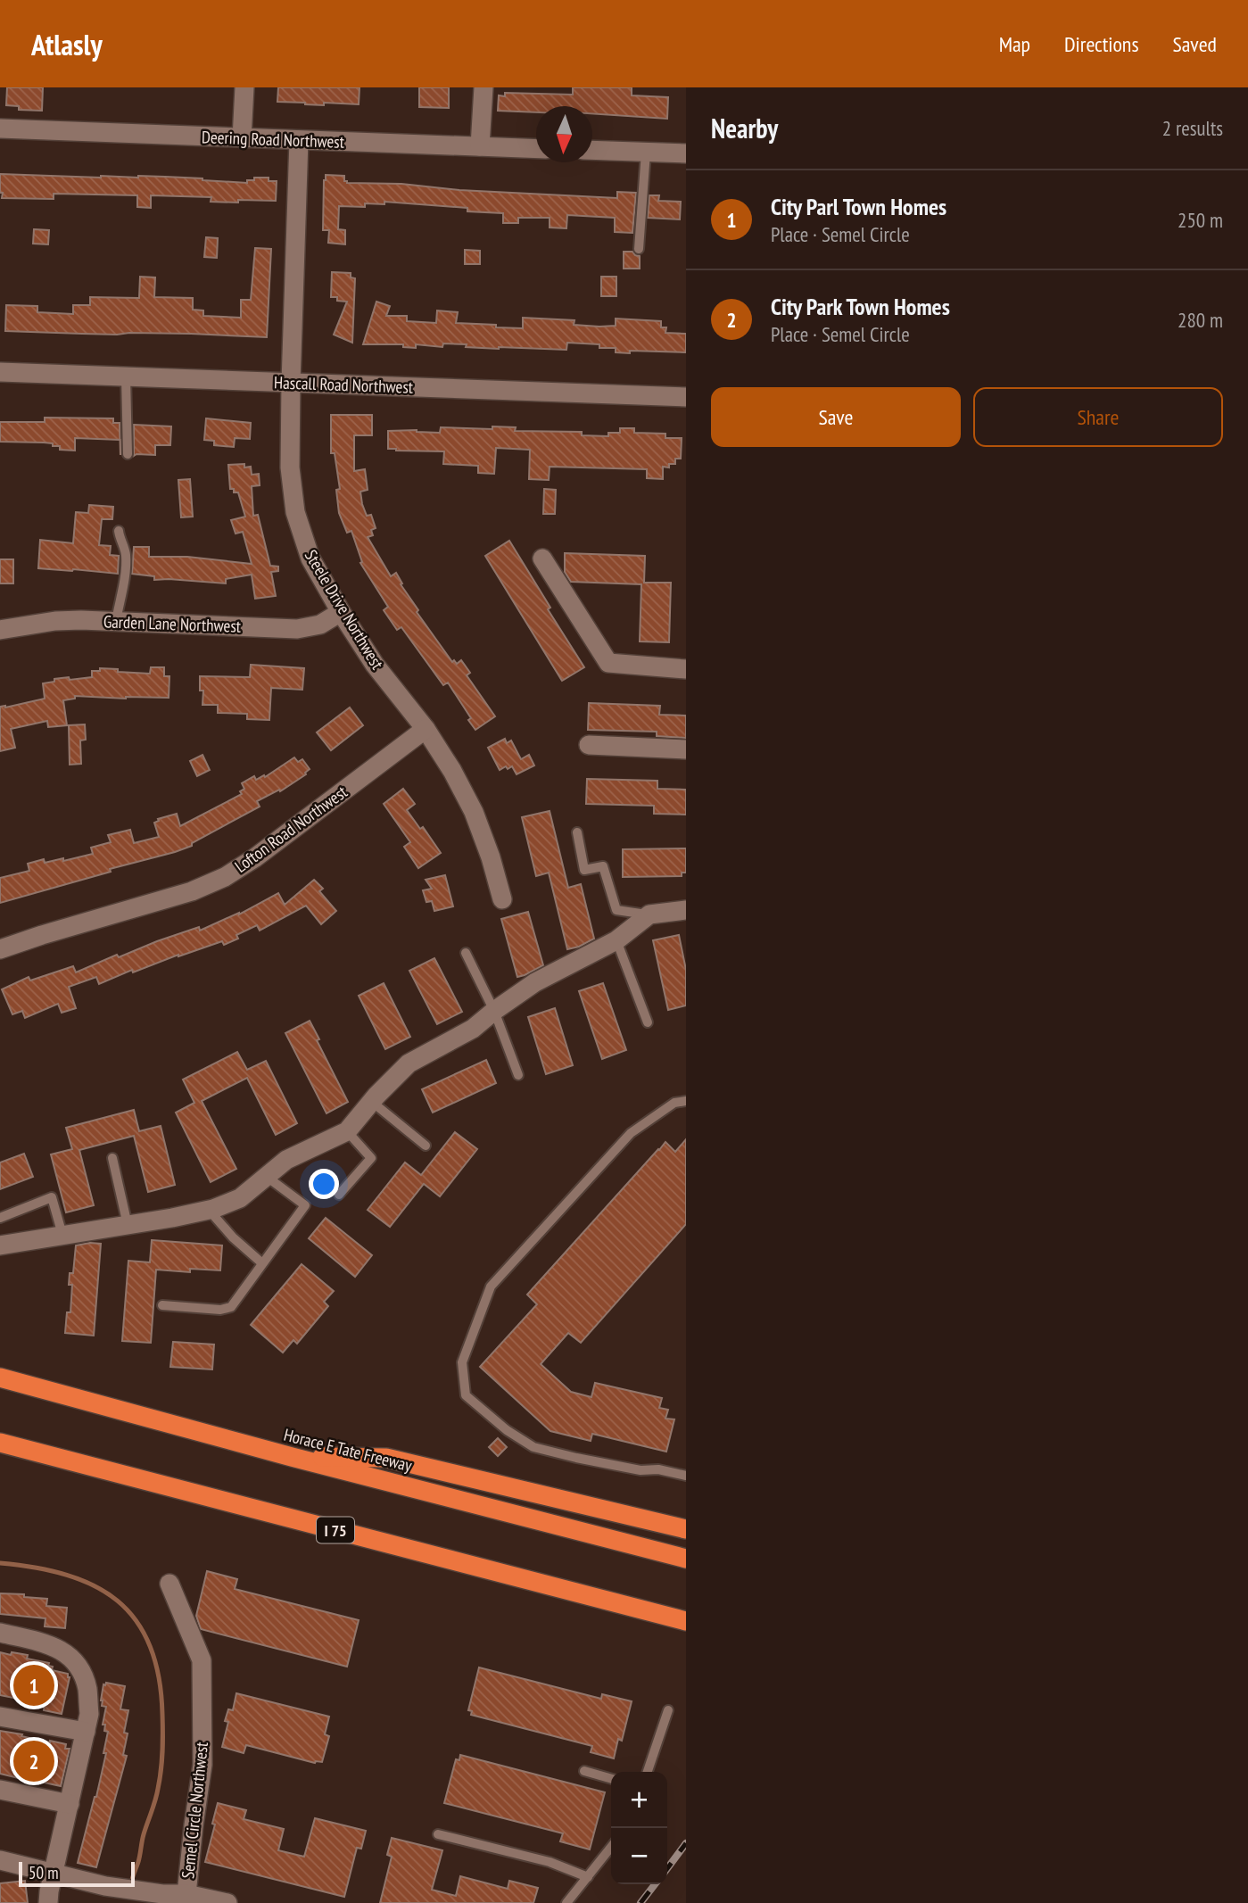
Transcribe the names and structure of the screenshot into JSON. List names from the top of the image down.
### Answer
{
  "streets": {
    "highway": ["Horace E Tate Freeway", "I 75"],
    "street": [
      "Deering Road Northwest",
      "Hascall Road Northwest",
      "Steele Drive Northwest",
      "Garden Lane Northwest",
      "Lofton Road Northwest",
      "Semel Circle Northwest"
    ]
  },
  "crossings": [
    ["Deering Road Northwest", "Steele Drive Northwest"],
    ["Hascall Road Northwest", "Steele Drive Northwest"],
    ["Steele Drive Northwest", "Garden Lane Northwest"],
    ["Steele Drive Northwest", "Lofton Road Northwest"]
  ],
  "scale_bar": "50 m",
  "north": "bottom",
  "page": {
    "header": "Atlasly",
    "nav": ["Map", "Directions", "Saved"],
    "heading": ["Nearby", "2 results"],
    "list": [
      {
        "mark": "1",
        "name": "City Parl Town Homes",
        "note": "Place · Semel Circle",
        "value": "250 m"
      },
      {
        "mark": "2",
        "name": "City Park Town Homes",
        "note": "Place · Semel Circle",
        "value": "280 m"
      }
    ],
    "buttons": ["Save", "Share"],
    "pins": ["1", "2"],
    "map_buttons": ["+", "−"],
    "scale": "50 m"
  }
}
